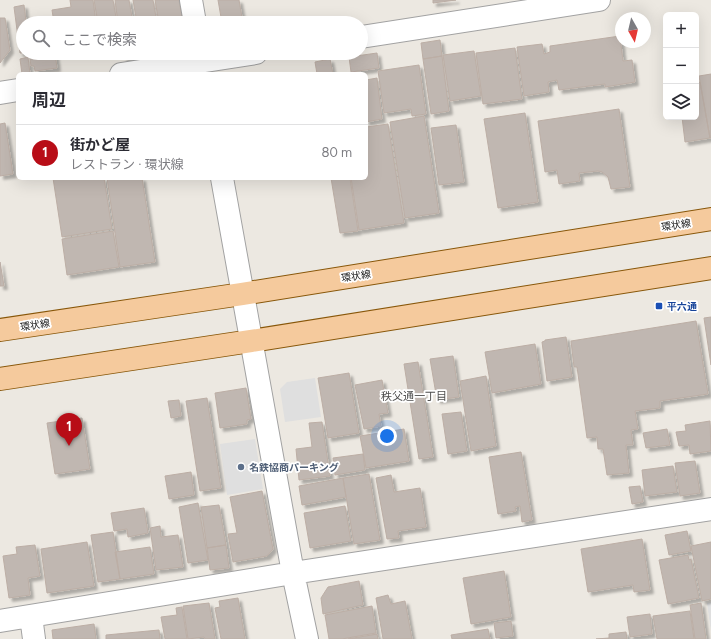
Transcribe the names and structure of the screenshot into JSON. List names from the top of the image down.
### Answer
{
  "streets": {
    "main road": ["環状線"]
  },
  "districts": ["秩父通一丁目"],
  "places": {
    "transit": ["平六通"],
    "other": ["名鉄協商パーキング"]
  },
  "north": "bottom",
  "page": {
    "map_buttons": ["+", "−"],
    "search": "ここで検索",
    "heading": "周辺",
    "list": [
      {
        "mark": "1",
        "name": "街かど屋",
        "note": "レストラン · 環状線",
        "value": "80 m"
      }
    ],
    "pins": "1"
  }
}
